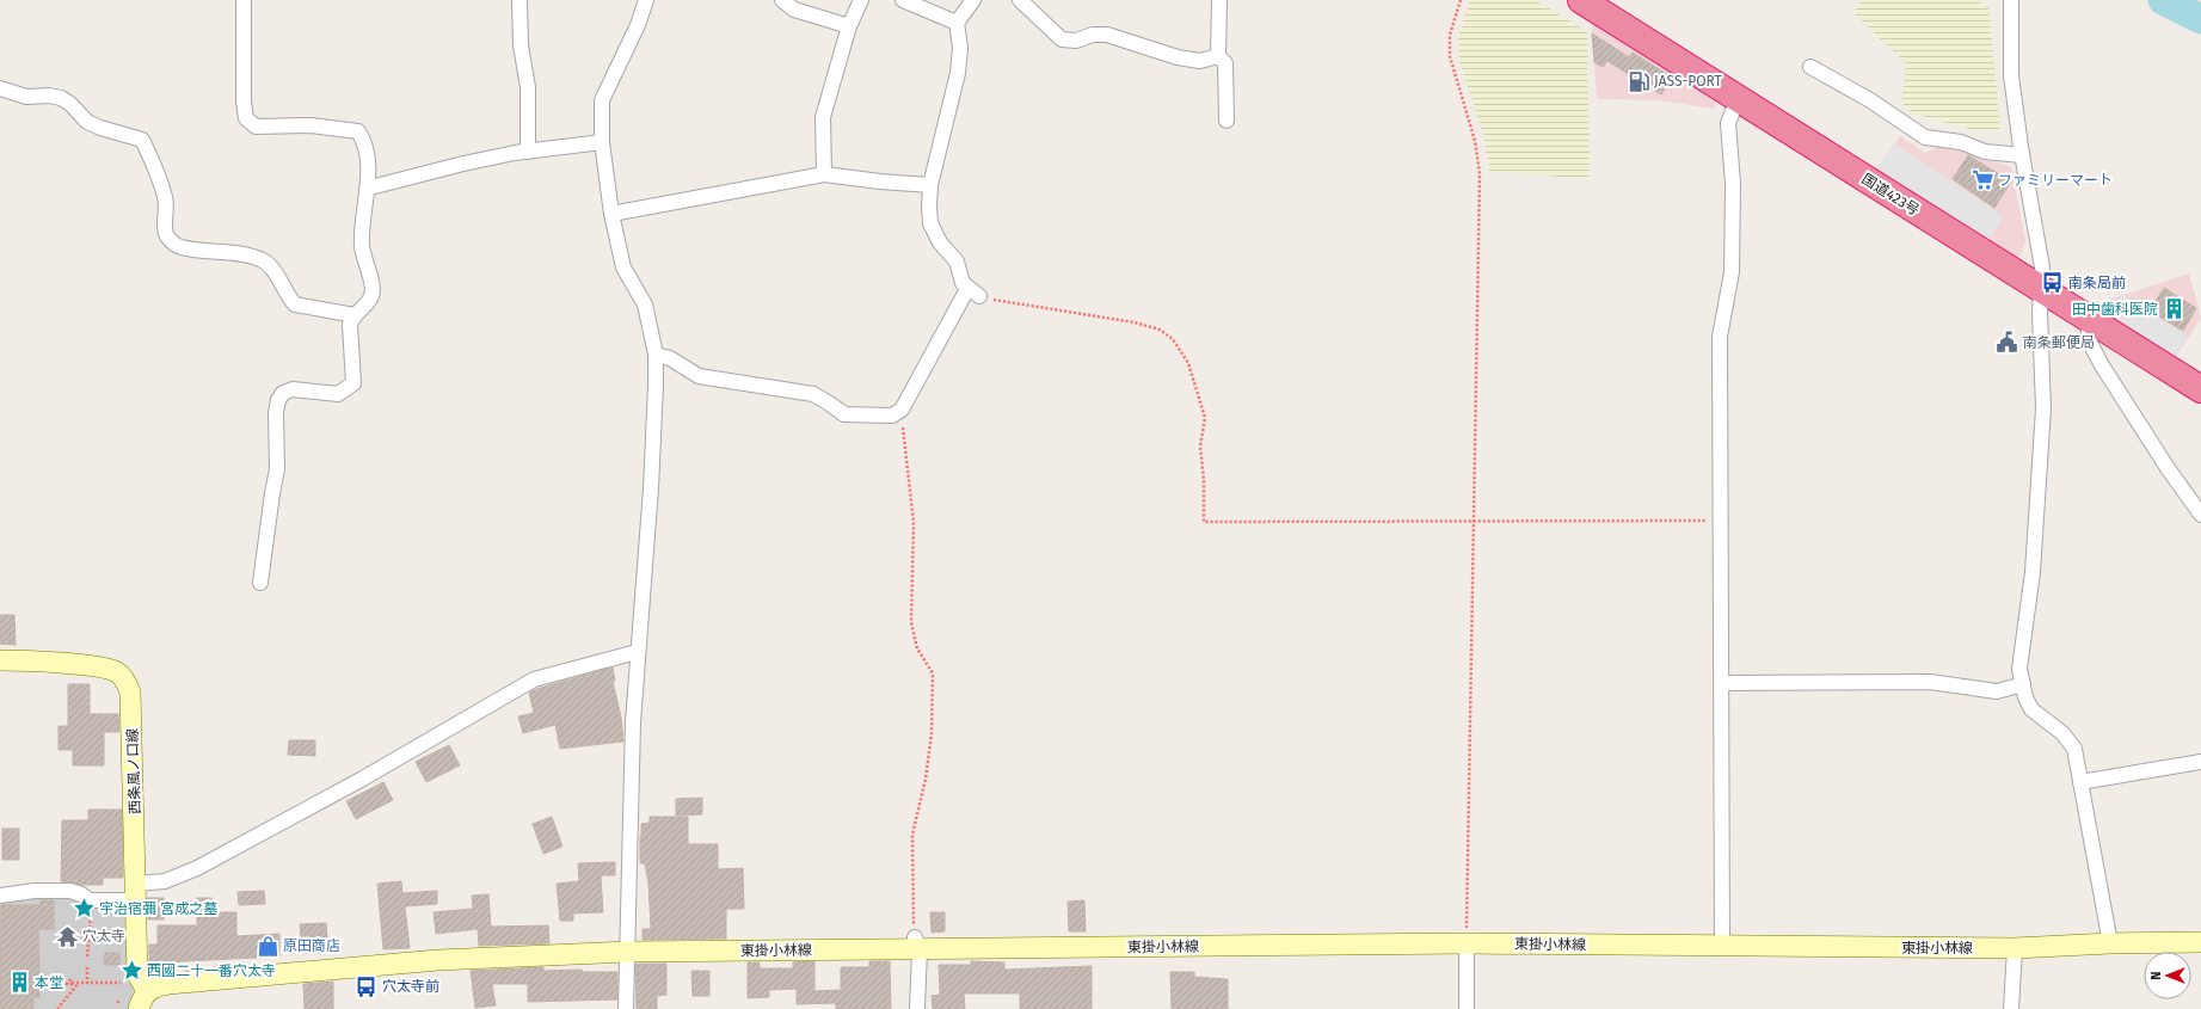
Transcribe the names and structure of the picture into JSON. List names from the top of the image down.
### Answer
{
  "streets": {
    "highway": ["国道423号"],
    "main road": ["西条風ノ口線", "東掛小林線"]
  },
  "crossings": [
    ["西条風ノ口線", "東掛小林線"]
  ],
  "places": {
    "fuel station": ["JASS-PORT"],
    "supermarket": ["ファミリーマート"],
    "bus stop": ["南条局前", "穴太寺前"],
    "building": ["田中歯科医院", "本堂"],
    "public building": ["南条郵便局"],
    "place": ["宇治宿彌 宮成之墓", "西國二十一番穴太寺"],
    "temple": ["穴太寺"],
    "shop": ["原田商店"]
  },
  "north": "left"
}
